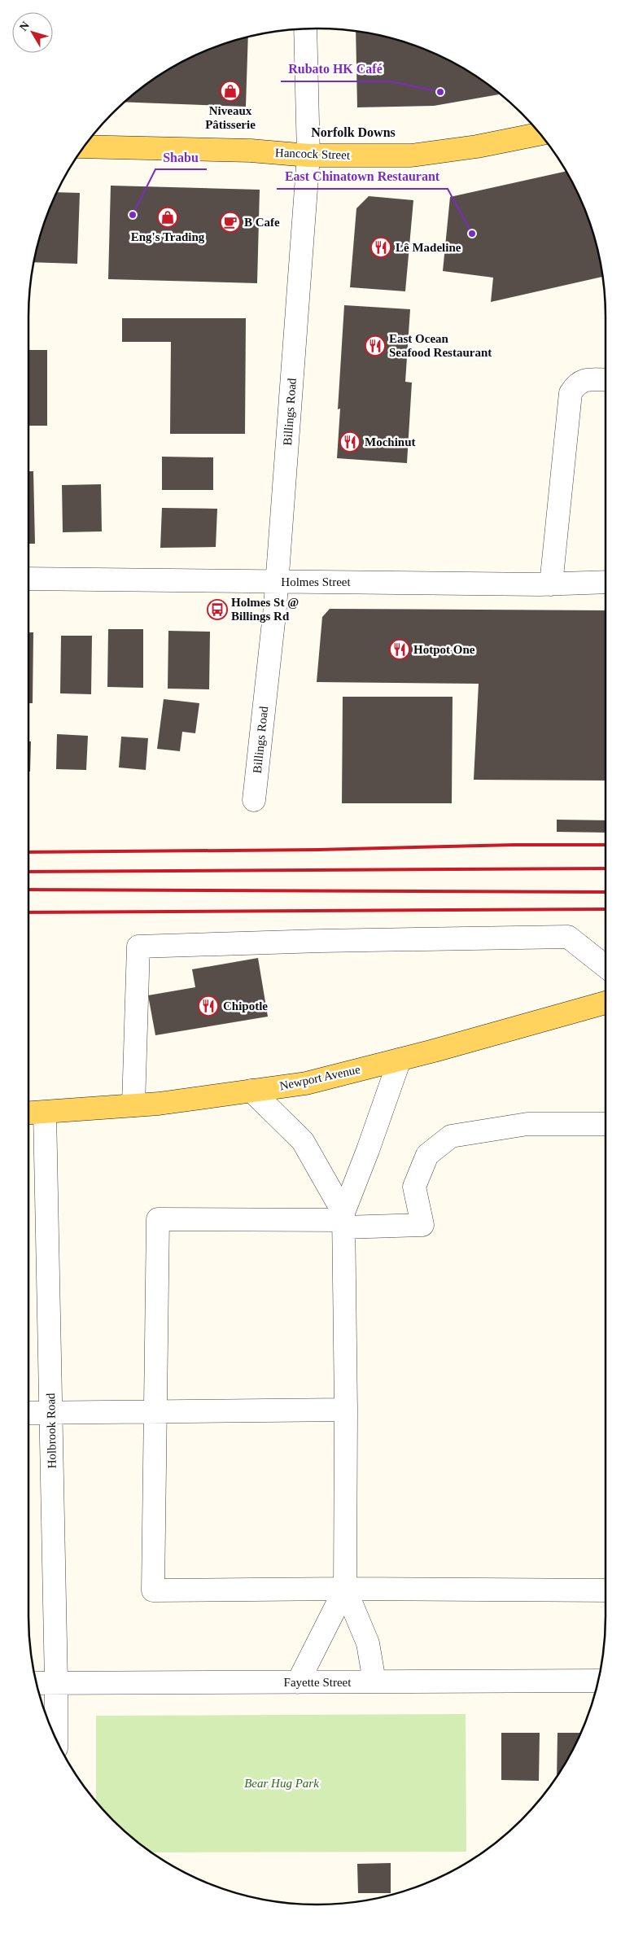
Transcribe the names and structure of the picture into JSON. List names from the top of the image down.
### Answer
{
  "streets": {
    "main road": ["Hancock Street", "Newport Avenue"],
    "street": [
      "Billings Road",
      "Holmes Street",
      "Holbrook Road",
      "Fayette Street"
    ]
  },
  "crossings": [
    ["Hancock Street", "Billings Road"],
    ["Billings Road", "Holmes Street"],
    ["Newport Avenue", "Holbrook Road"],
    ["Holbrook Road", "Fayette Street"]
  ],
  "districts": ["Norfolk Downs"],
  "parks": ["Bear Hug Park"],
  "places": {
    "shop": ["Niveaux Pâtisserie", "Eng's Trading"],
    "other": ["Rubato HK Café", "Shabu", "East Chinatown Restaurant"],
    "cafe": ["B Cafe"],
    "restaurant": [
      "Lê Madeline",
      "East Ocean Seafood Restaurant",
      "Mochinut",
      "Hotpot One",
      "Chipotle"
    ],
    "bus stop": ["Holmes St @ Billings Rd"]
  },
  "north": "top left"
}
